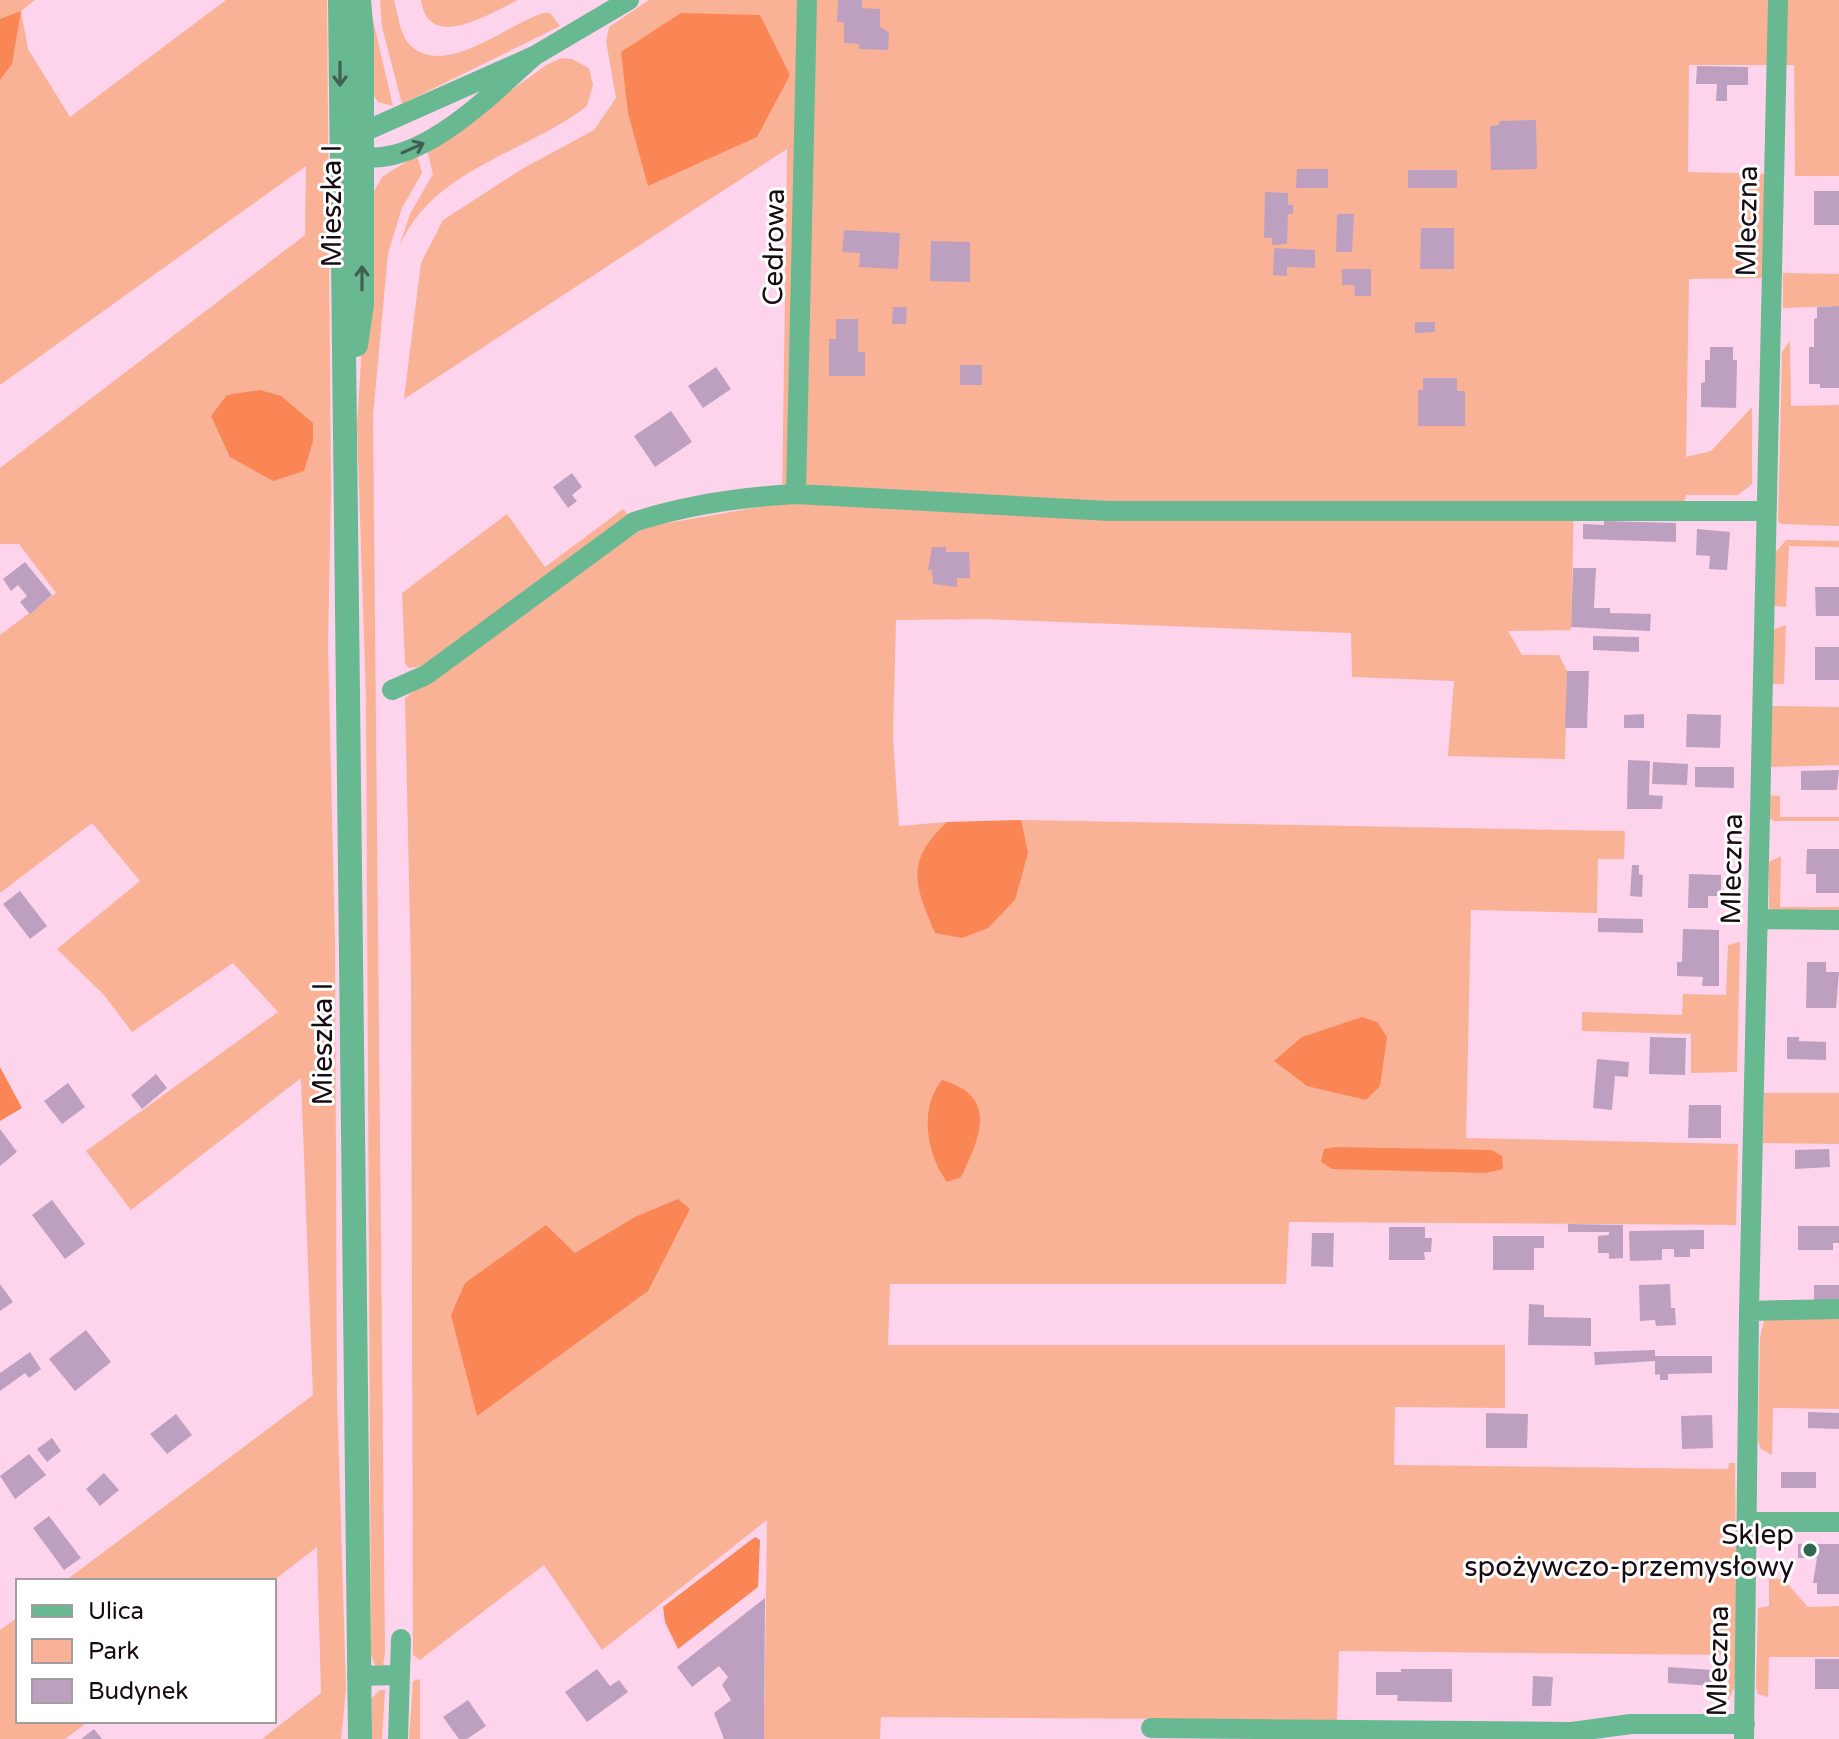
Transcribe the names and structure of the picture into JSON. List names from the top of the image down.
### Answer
{
  "streets": {
    "street": ["Mieszka I", "Mleczna", "Cedrowa"]
  },
  "places": ["Sklep spożywczo-przemysłowy"],
  "legend": ["Ulica", "Park", "Budynek"]
}
